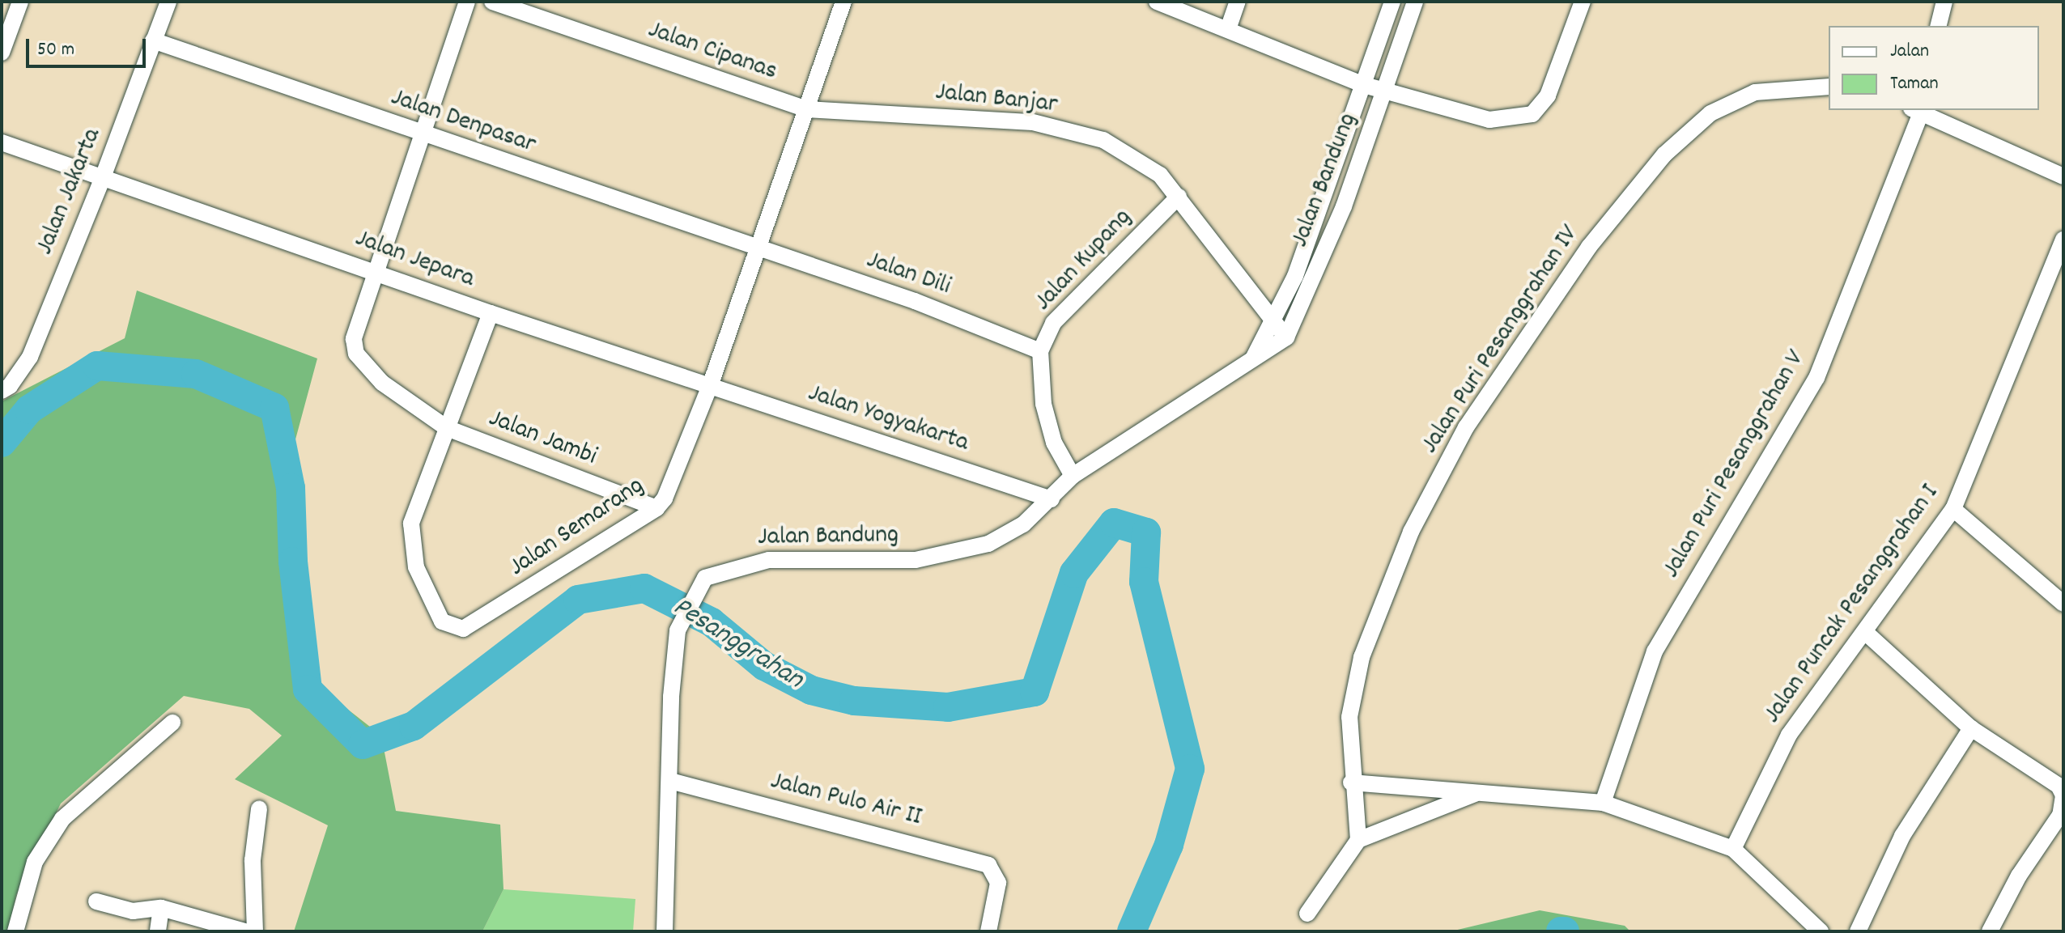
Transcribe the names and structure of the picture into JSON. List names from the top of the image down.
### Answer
{
  "streets": {
    "street": [
      "Jalan Cipanas",
      "Jalan Banjar",
      "Jalan Denpasar",
      "Jalan Bandung",
      "Jalan Jakarta",
      "Jalan Jepara",
      "Jalan Kupang",
      "Jalan Dili",
      "Jalan Puri Pesanggrahan IV",
      "Jalan Yogyakarta",
      "Jalan Jambi",
      "Jalan Puri Pesanggrahan V",
      "Jalan Semarang",
      "Jalan Puncak Pesanggrahan I",
      "Jalan Pulo Air II"
    ]
  },
  "crossings": [
    ["Jalan Cipanas", "Jalan Banjar"],
    ["Jalan Cipanas", "Jalan Semarang"],
    ["Jalan Banjar", "Jalan Bandung"],
    ["Jalan Banjar", "Jalan Kupang"],
    ["Jalan Banjar", "Jalan Semarang"],
    ["Jalan Denpasar", "Jalan Jakarta"],
    ["Jalan Denpasar", "Jalan Dili"],
    ["Jalan Denpasar", "Jalan Jambi"],
    ["Jalan Denpasar", "Jalan Semarang"],
    ["Jalan Bandung", "Jalan Kupang"],
    ["Jalan Bandung", "Jalan Yogyakarta"],
    ["Jalan Bandung", "Jalan Pulo Air II"],
    ["Jalan Jakarta", "Jalan Jepara"],
    ["Jalan Jepara", "Jalan Yogyakarta"],
    ["Jalan Jepara", "Jalan Jambi"],
    ["Jalan Jepara", "Jalan Semarang"],
    ["Jalan Kupang", "Jalan Dili"],
    ["Jalan Dili", "Jalan Semarang"],
    ["Jalan Yogyakarta", "Jalan Semarang"],
    ["Jalan Jambi", "Jalan Semarang"]
  ],
  "water": ["Pesanggrahan"],
  "legend": ["Jalan", "Taman"],
  "scale_bar": "50 m"
}
